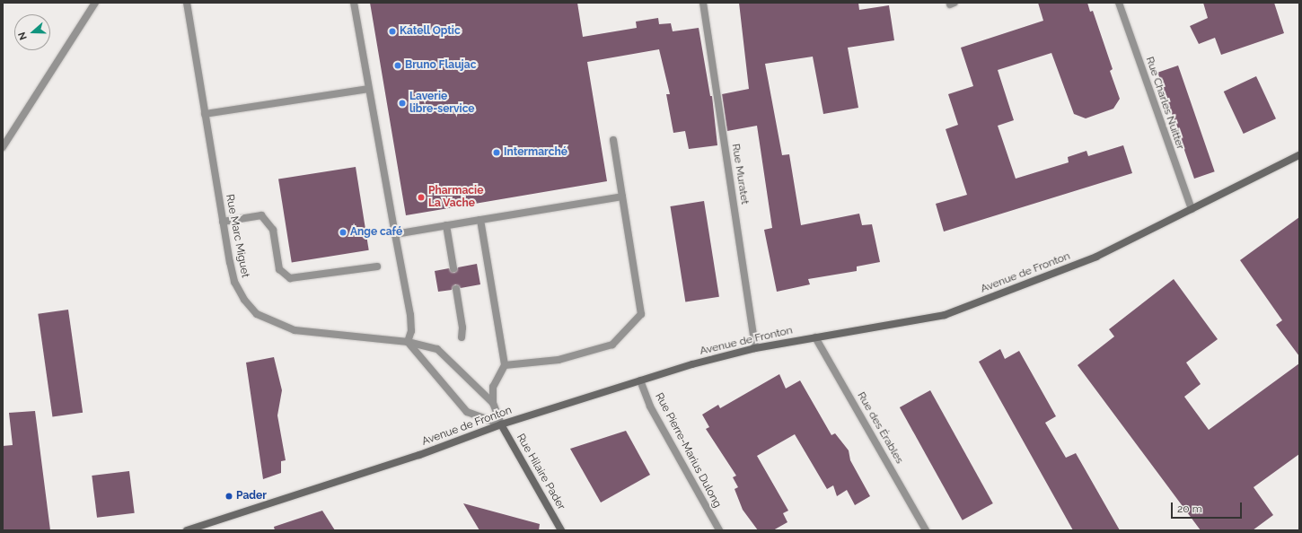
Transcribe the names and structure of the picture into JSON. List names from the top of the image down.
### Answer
{
  "streets": {
    "street": [
      "Rue Charles Nuitter",
      "Rue Muratet",
      "Rue Marc Miguet",
      "Avenue de Fronton",
      "Rue des Érables",
      "Rue Pierre-Marius Dulong",
      "Rue Hilaire Pader"
    ]
  },
  "crossings": [
    ["Rue Charles Nuitter", "Avenue de Fronton"],
    ["Rue Muratet", "Avenue de Fronton"],
    ["Rue Marc Miguet", "Avenue de Fronton"],
    ["Rue Marc Miguet", "Rue Hilaire Pader"],
    ["Avenue de Fronton", "Rue des Érables"],
    ["Avenue de Fronton", "Rue Pierre-Marius Dulong"],
    ["Avenue de Fronton", "Rue Hilaire Pader"]
  ],
  "places": [
    "Katell Optic",
    "Bruno Flaujac",
    "Laverie libre-service",
    "Intermarché",
    "Pharmacie La Vache",
    "Ange café",
    "Pader"
  ],
  "scale_bar": "20 m",
  "north": "left"
}
